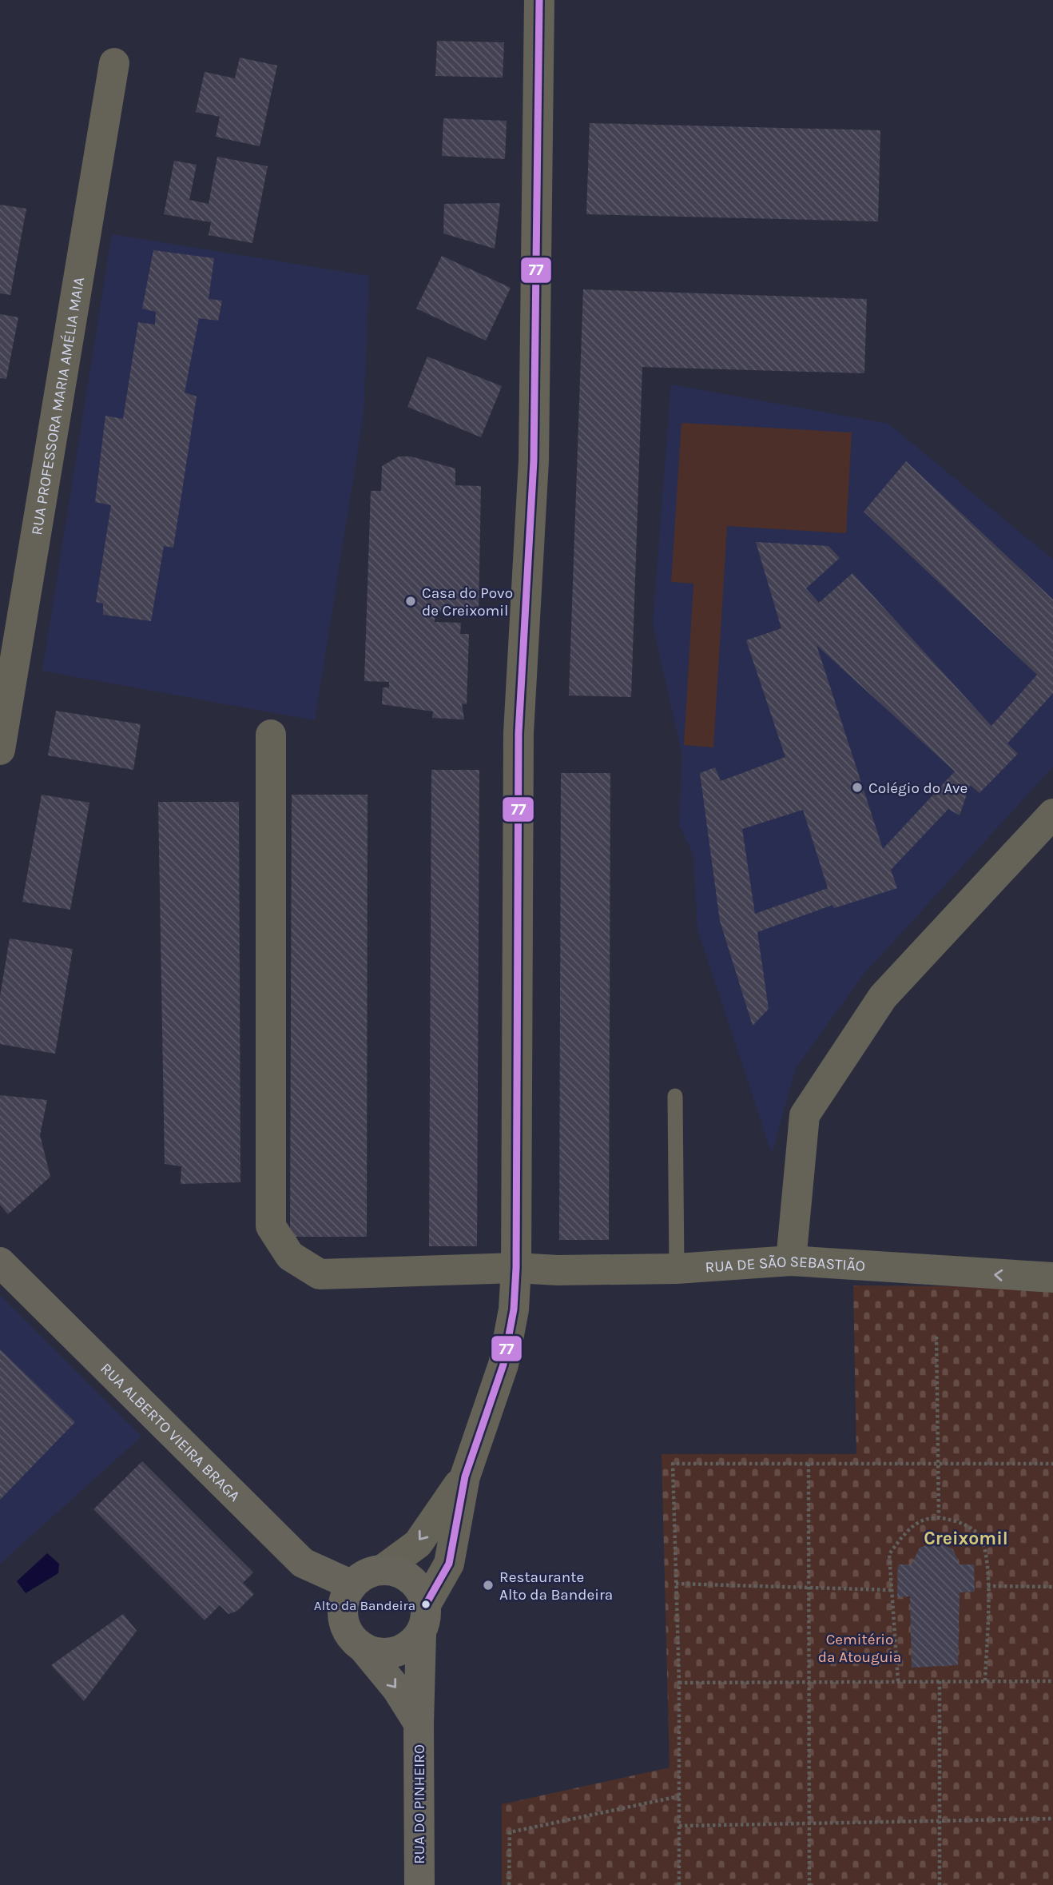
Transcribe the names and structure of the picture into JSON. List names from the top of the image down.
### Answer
{
  "streets": {
    "street": [
      "RUA PROFESSORA MARIA AMÉLIA MAIA",
      "RUA DE SÃO SEBASTIÃO",
      "RUA ALBERTO VIEIRA BRAGA",
      "RUA DO PINHEIRO"
    ]
  },
  "crossings": [
    ["RUA ALBERTO VIEIRA BRAGA", "RUA DO PINHEIRO"]
  ],
  "districts": ["Creixomil"],
  "parks": ["Cemitério da Atouguia"],
  "places": [
    "Casa do Povo de Creixomil",
    "Colégio do Ave",
    "Restaurante Alto da Bandeira",
    "Alto da Bandeira"
  ],
  "lines": ["transit line 77"]
}
